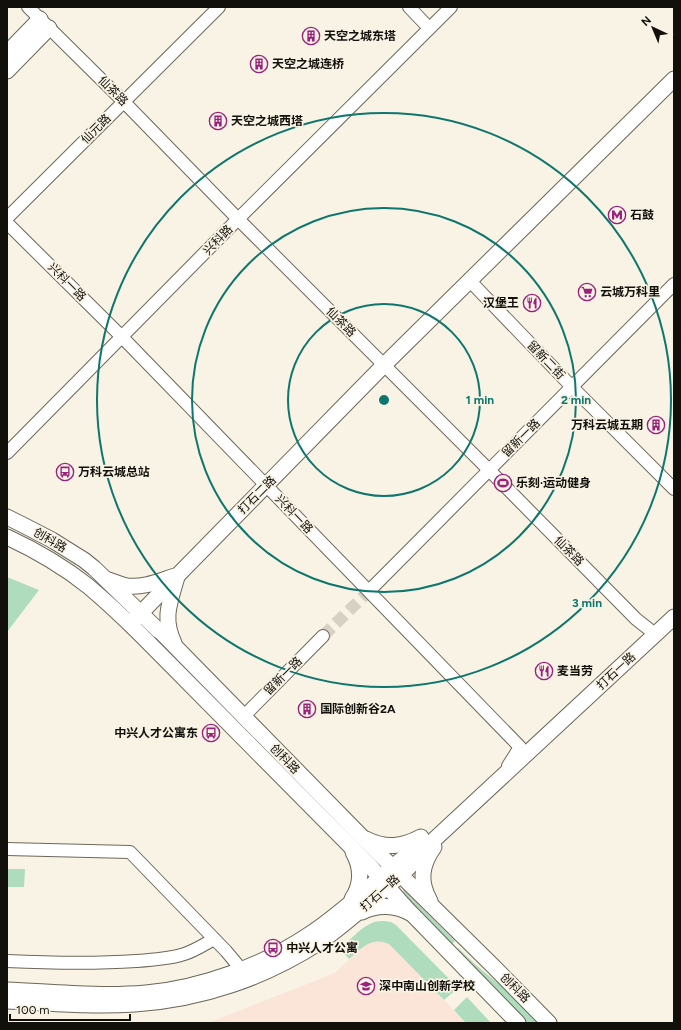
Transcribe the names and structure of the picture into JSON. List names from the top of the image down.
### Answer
{
  "streets": {
    "main road": ["打石二路", "创科路", "打石一路"],
    "street": [
      "仙茶路",
      "仙元路",
      "兴科路",
      "兴科一路",
      "留新二街",
      "留新一路"
    ]
  },
  "crossings": [
    ["仙茶路", "仙元路"],
    ["仙茶路", "兴科路"],
    ["仙茶路", "留新一路"],
    ["仙茶路", "打石二路"],
    ["仙茶路", "打石一路"],
    ["兴科路", "兴科一路"],
    ["兴科一路", "留新一路"],
    ["兴科一路", "打石二路"],
    ["兴科一路", "打石一路"],
    ["留新二街", "留新一路"],
    ["留新二街", "打石二路"],
    ["留新一路", "创科路"],
    ["打石二路", "创科路"],
    ["创科路", "打石一路"]
  ],
  "places": {
    "building": [
      "天空之城东塔",
      "天空之城连桥",
      "天空之城西塔",
      "万科云城五期",
      "国际创新谷2A"
    ],
    "metro station": ["石鼓"],
    "supermarket": ["云城万科里"],
    "restaurant": ["汉堡王", "麦当劳"],
    "bus stop": ["万科云城总站", "中兴人才公寓东", "中兴人才公寓"],
    "sports": ["乐刻·运动健身"],
    "school or university": ["深中南山创新学校"]
  },
  "scale_bar": "100 m",
  "north": "top left",
  "rings": ["1 min", "2 min", "3 min"]
}
